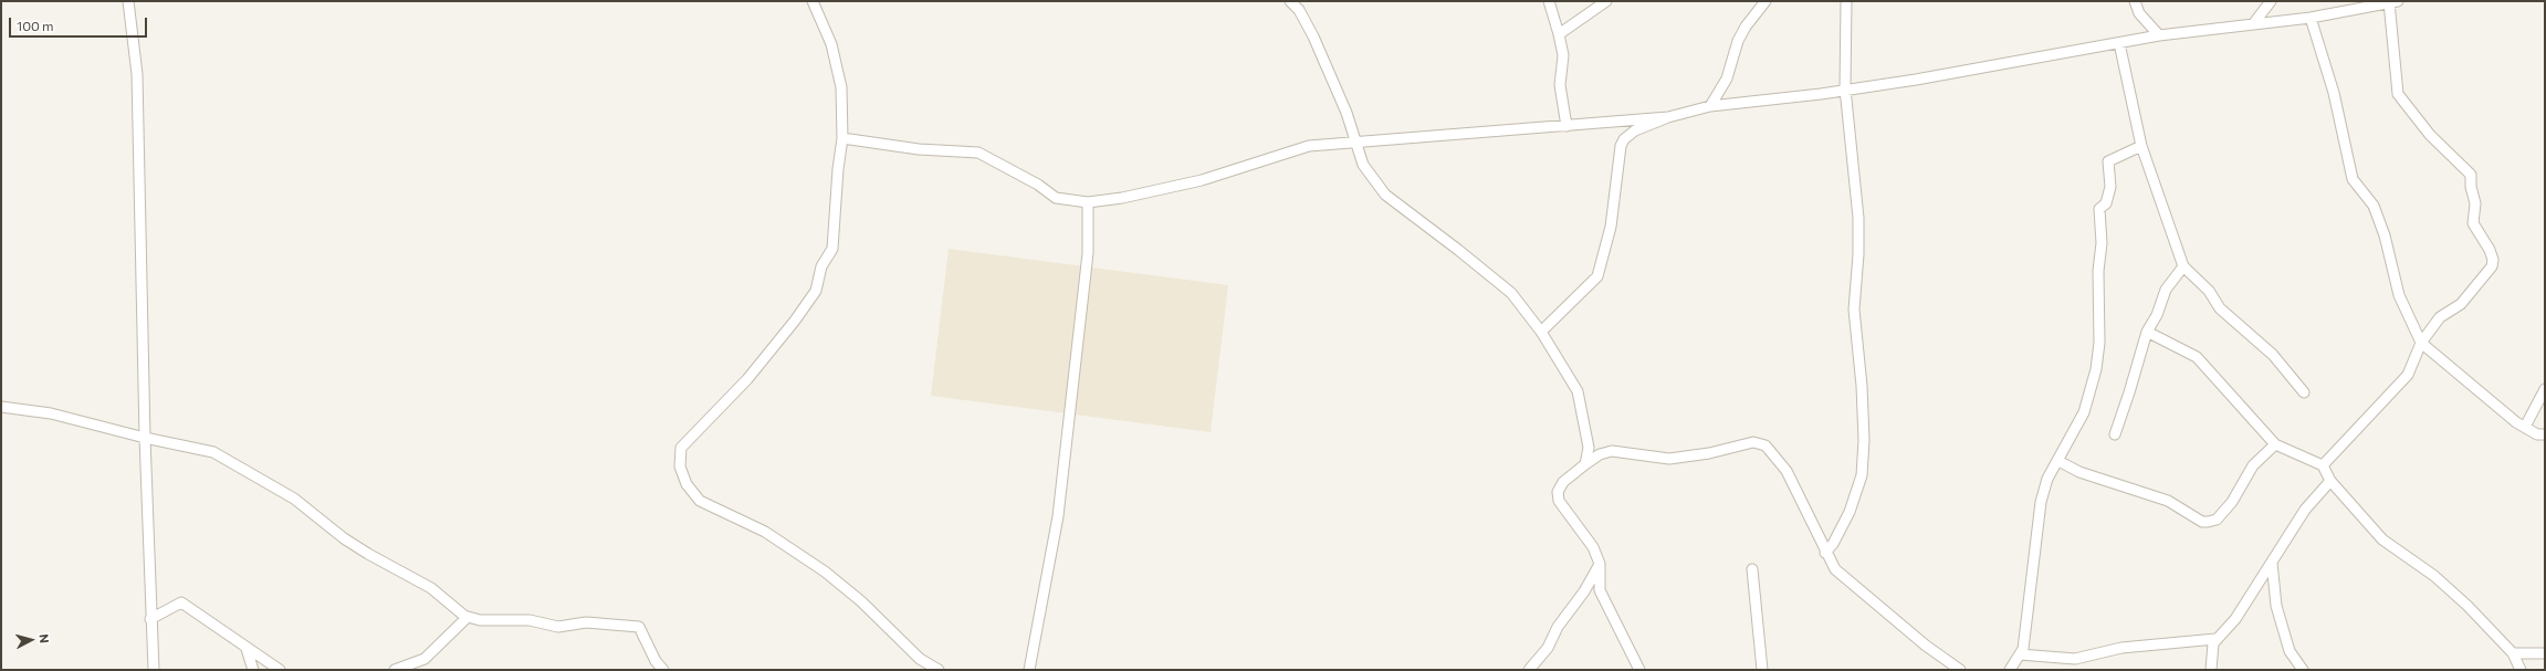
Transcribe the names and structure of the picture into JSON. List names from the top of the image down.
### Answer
{
  "scale_bar": "100 m",
  "north": "right"
}
